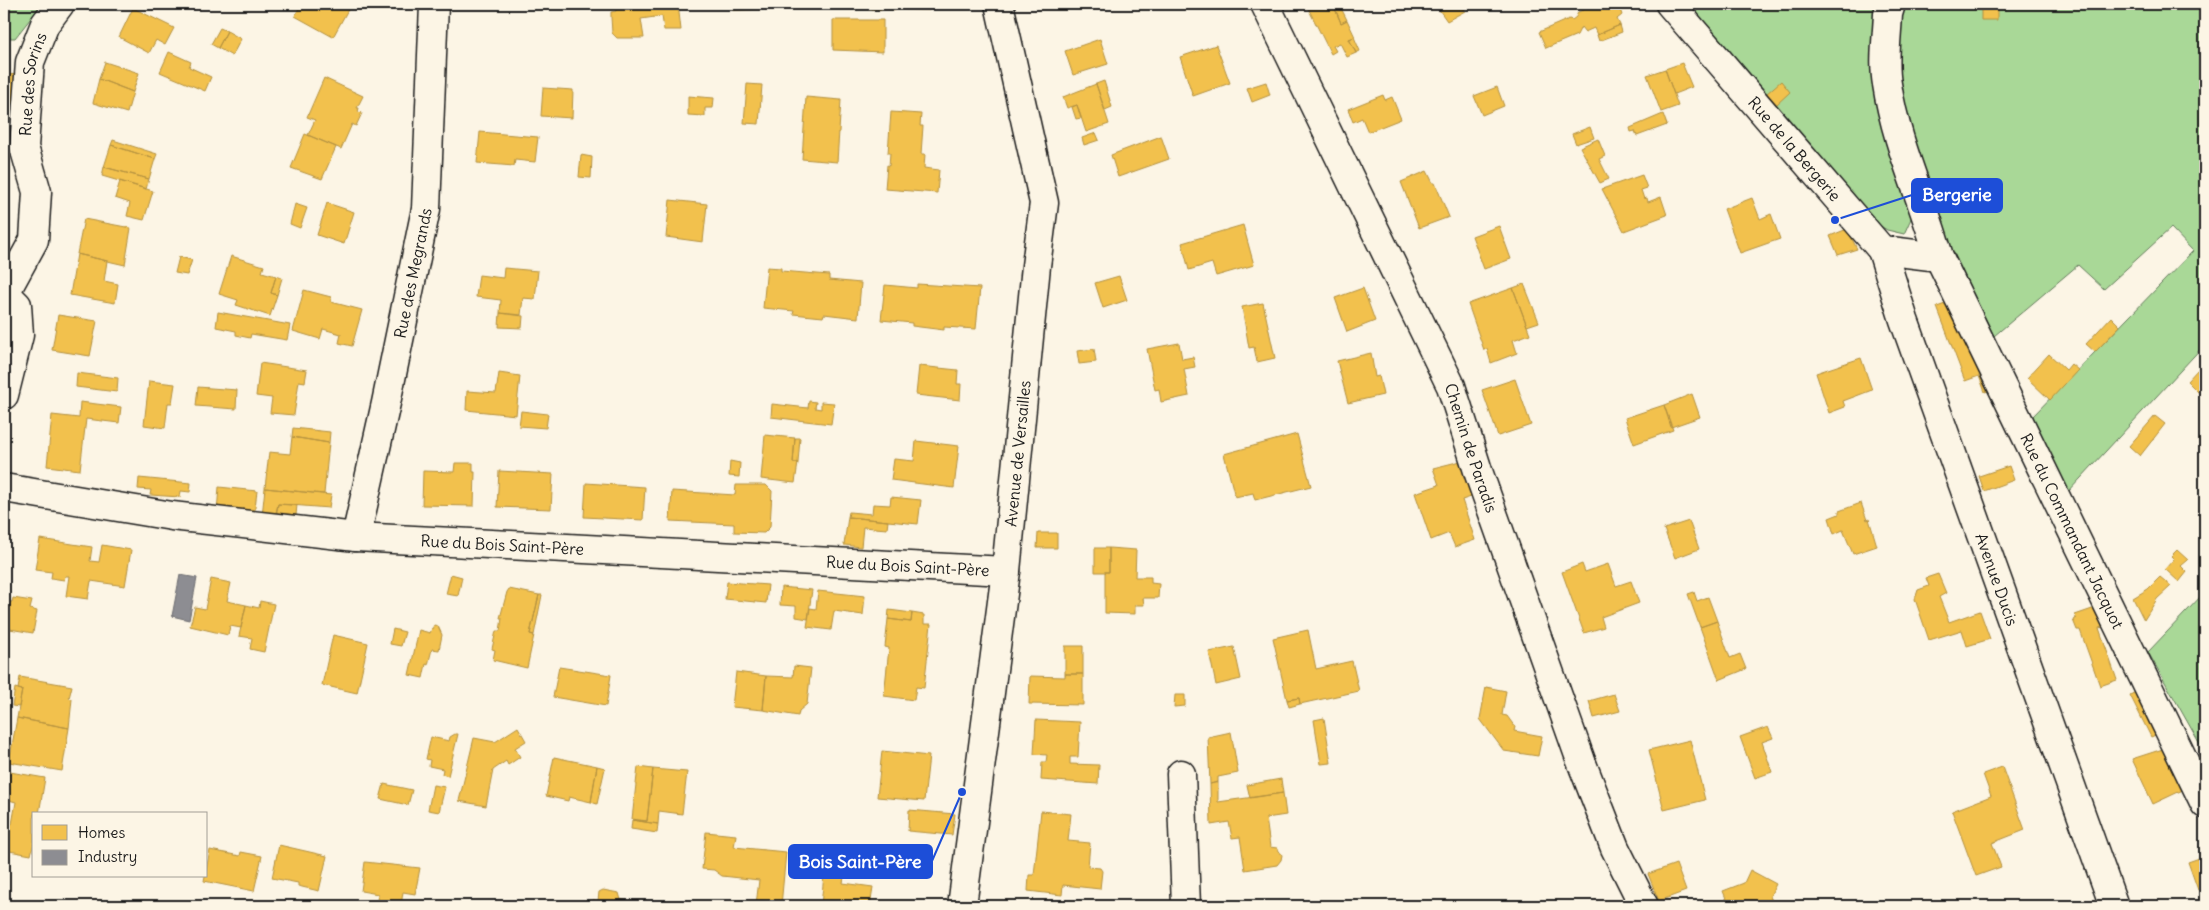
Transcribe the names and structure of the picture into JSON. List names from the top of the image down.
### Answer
{
  "streets": {
    "street": [
      "Rue des Sorins",
      "Rue de la Bergerie",
      "Rue des Megrands",
      "Chemin de Paradis",
      "Avenue de Versailles",
      "Rue du Commandant Jacquot",
      "Rue du Bois Saint-Père",
      "Avenue Ducis"
    ]
  },
  "crossings": [
    ["Rue de la Bergerie", "Avenue Ducis"],
    ["Rue des Megrands", "Rue du Bois Saint-Père"],
    ["Avenue de Versailles", "Rue du Bois Saint-Père"]
  ],
  "places": ["Bergerie", "Bois Saint-Père"],
  "legend": ["Homes", "Industry"]
}
